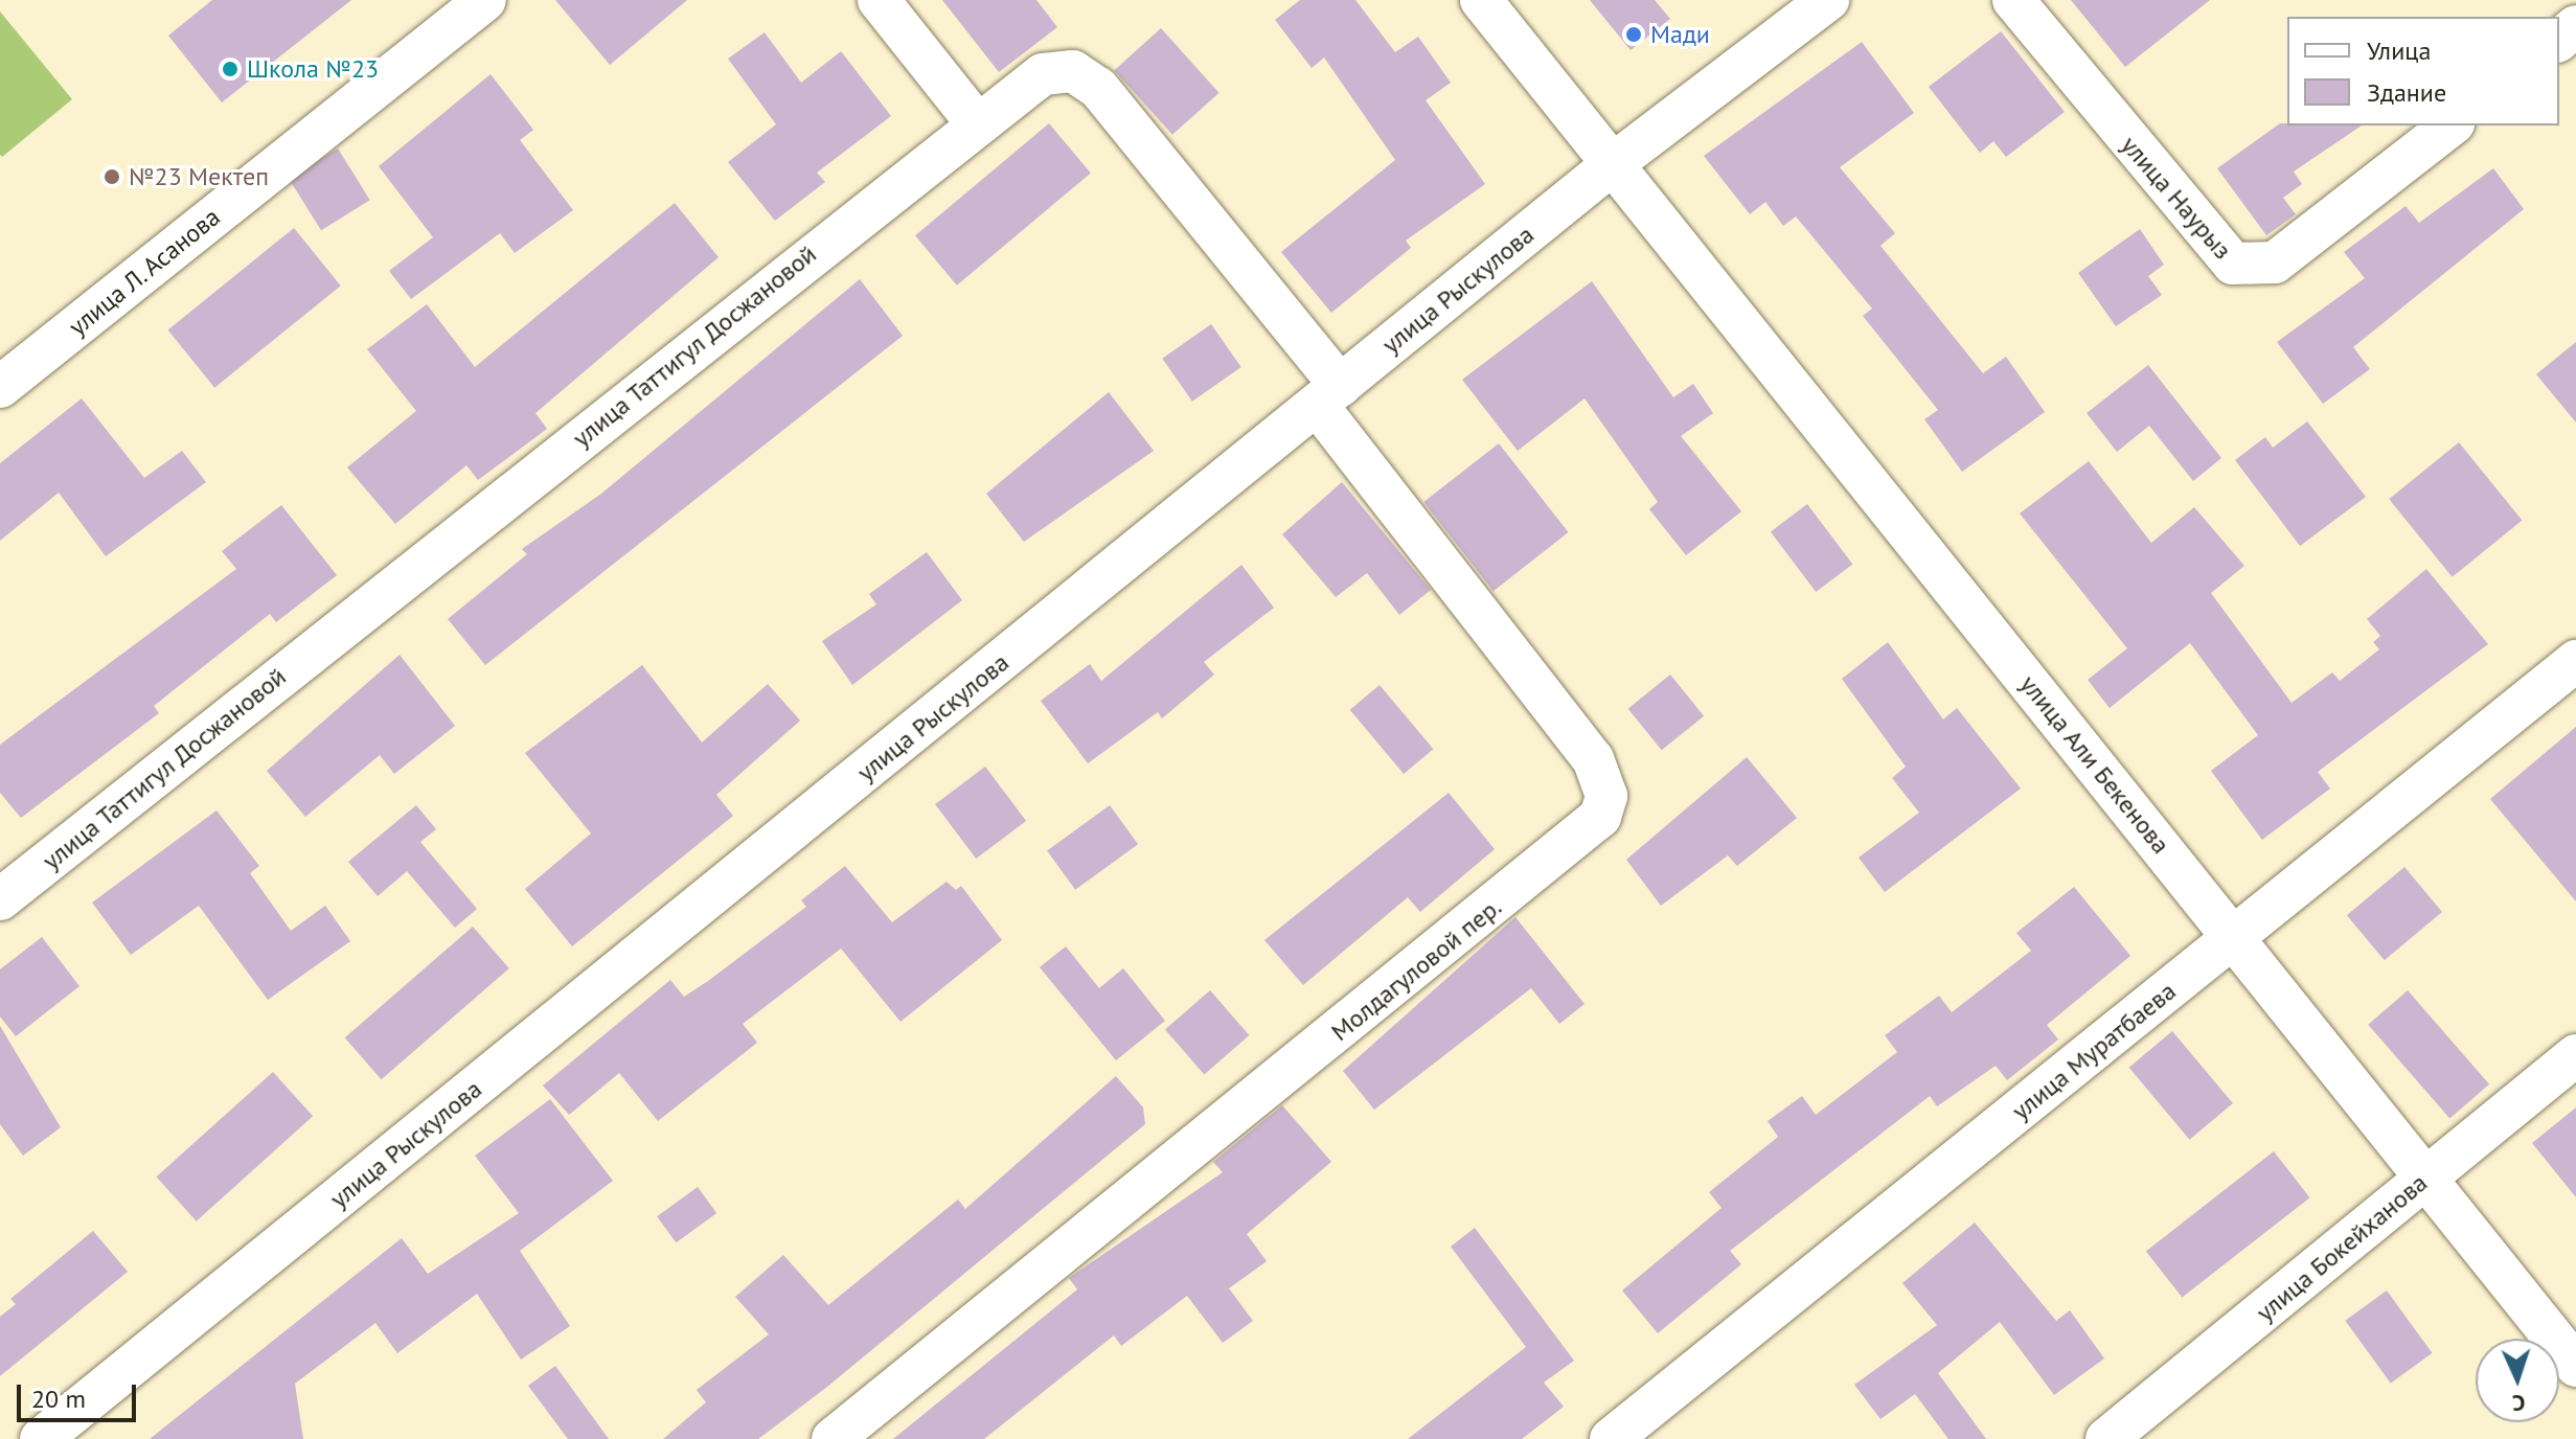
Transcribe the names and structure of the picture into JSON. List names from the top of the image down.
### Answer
{
  "streets": {
    "street": [
      "улица Наурыз",
      "улица Л. Асанова",
      "улица Рыскулова",
      "улица Таттигул Досжановой",
      "улица Али Бекенова",
      "Молдагуловой пер.",
      "улица Муратбаева",
      "улица Бокейханова"
    ]
  },
  "crossings": [
    ["улица Рыскулова", "улица Таттигул Досжановой"],
    ["улица Рыскулова", "улица Али Бекенова"],
    ["улица Рыскулова", "Молдагуловой пер."],
    ["улица Таттигул Досжановой", "Молдагуловой пер."],
    ["улица Али Бекенова", "улица Муратбаева"],
    ["улица Али Бекенова", "улица Бокейханова"]
  ],
  "places": ["Мади", "Школа №23", "№23 Мектеп"],
  "legend": ["Улица", "Здание"],
  "scale_bar": "20 m",
  "north": "bottom"
}
